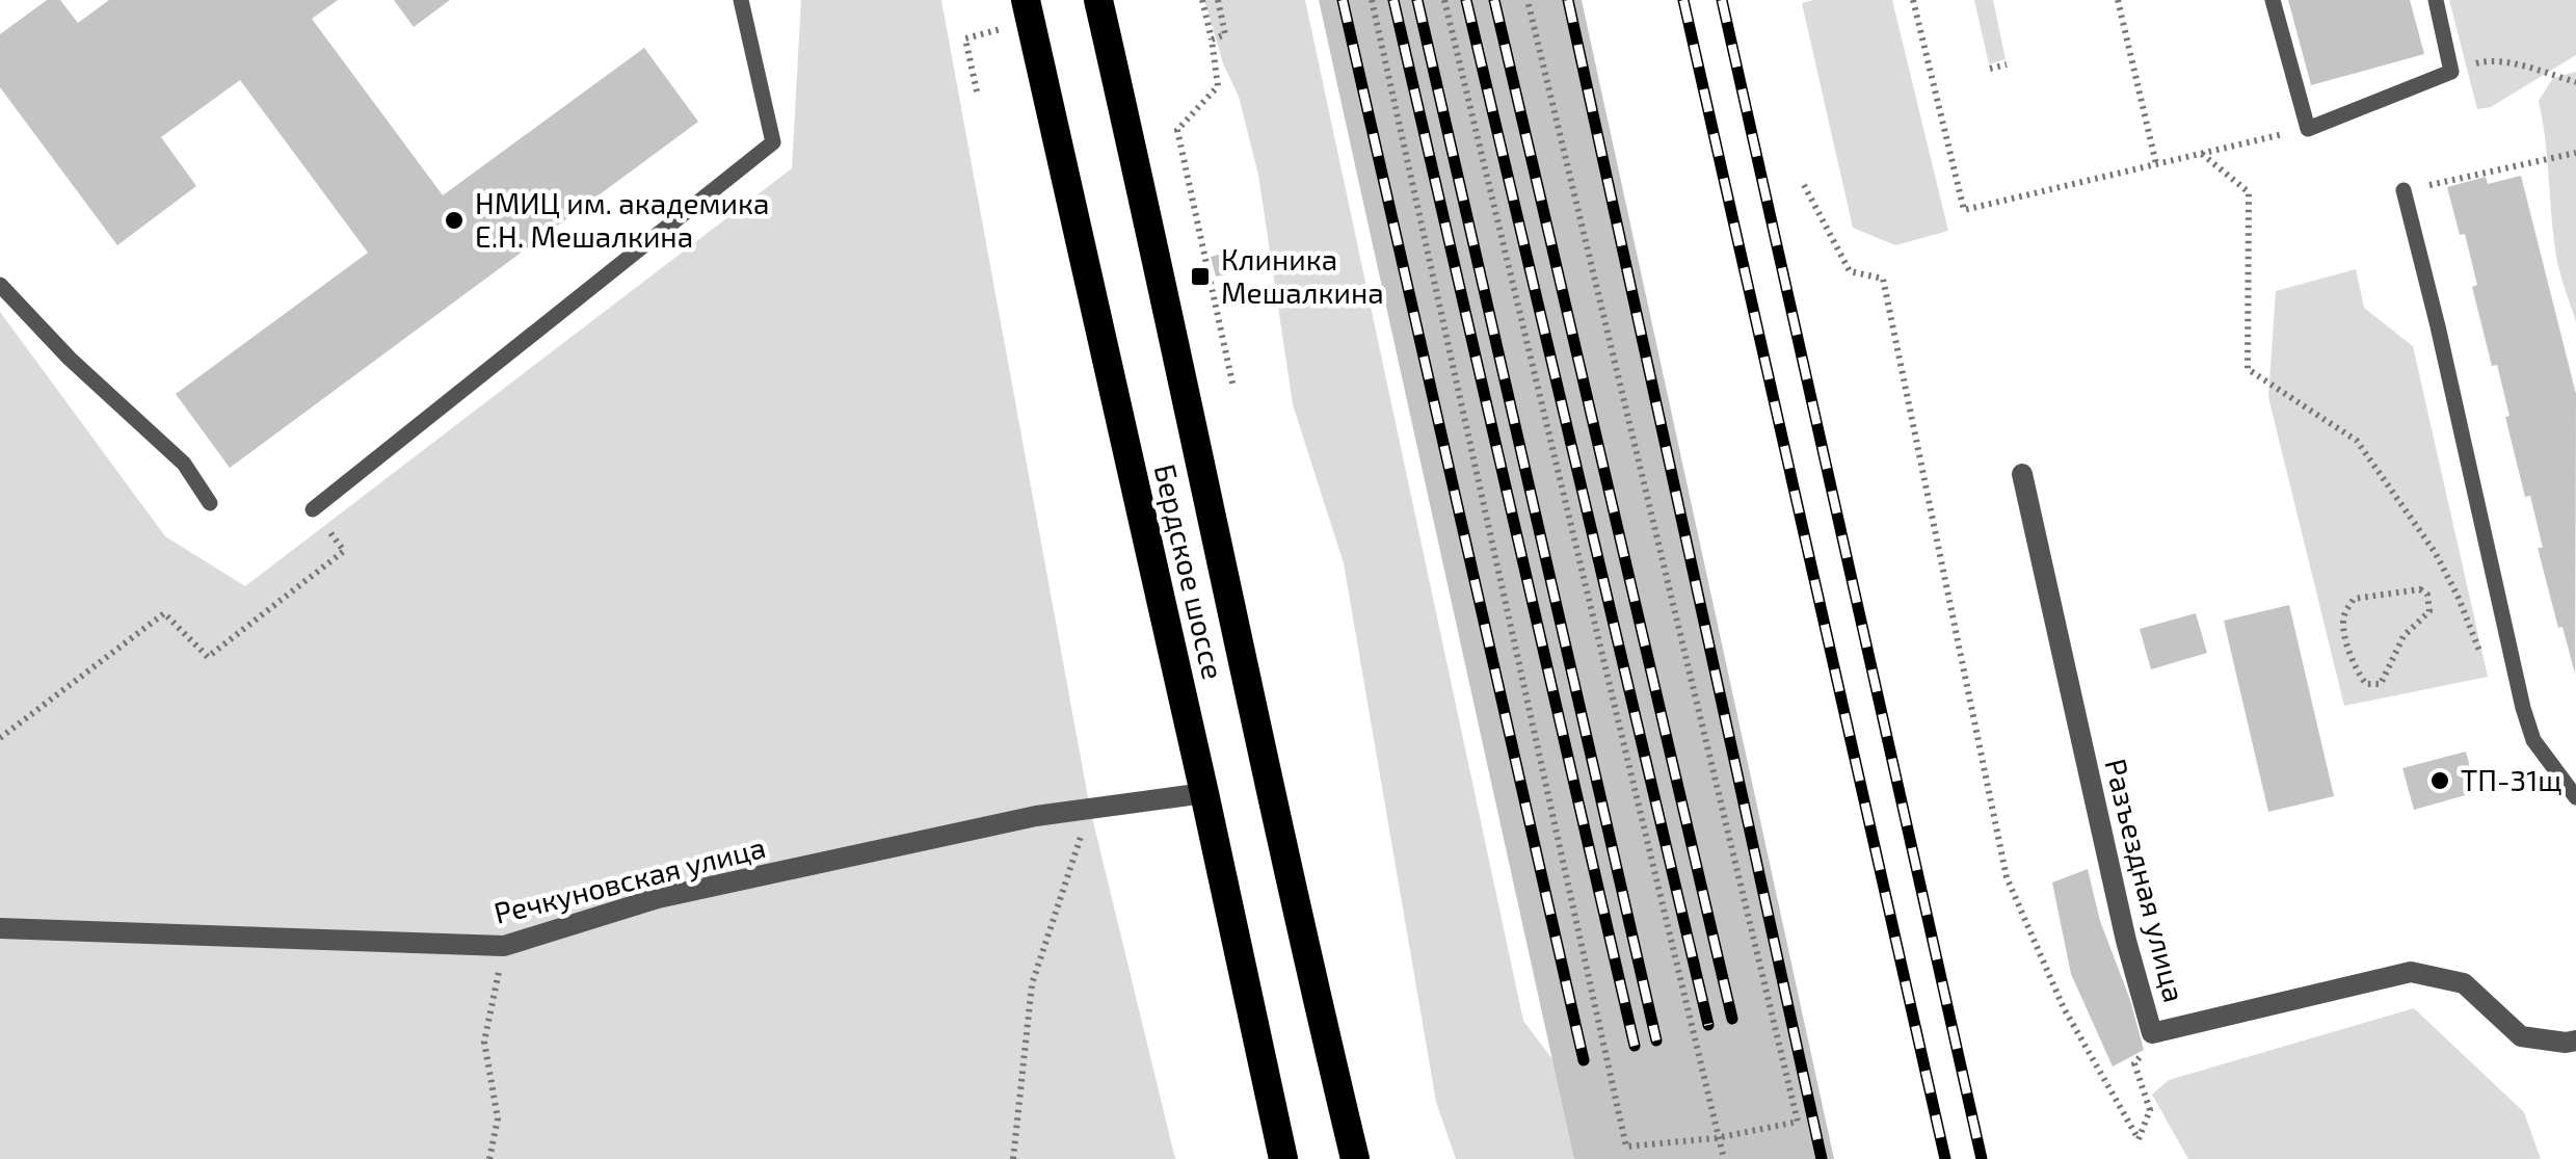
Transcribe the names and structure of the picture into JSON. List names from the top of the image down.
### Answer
{
  "streets": {
    "highway": ["Бердское шоссе"],
    "street": ["Речкуновская улица", "Разъездная улица"]
  },
  "crossings": [
    ["Бердское шоссе", "Речкуновская улица"]
  ],
  "places": {
    "other": ["НМИЦ им. академика Е.Н. Мешалкина", "ТП-31щ"],
    "transit": ["Клиника Мешалкина"]
  }
}
